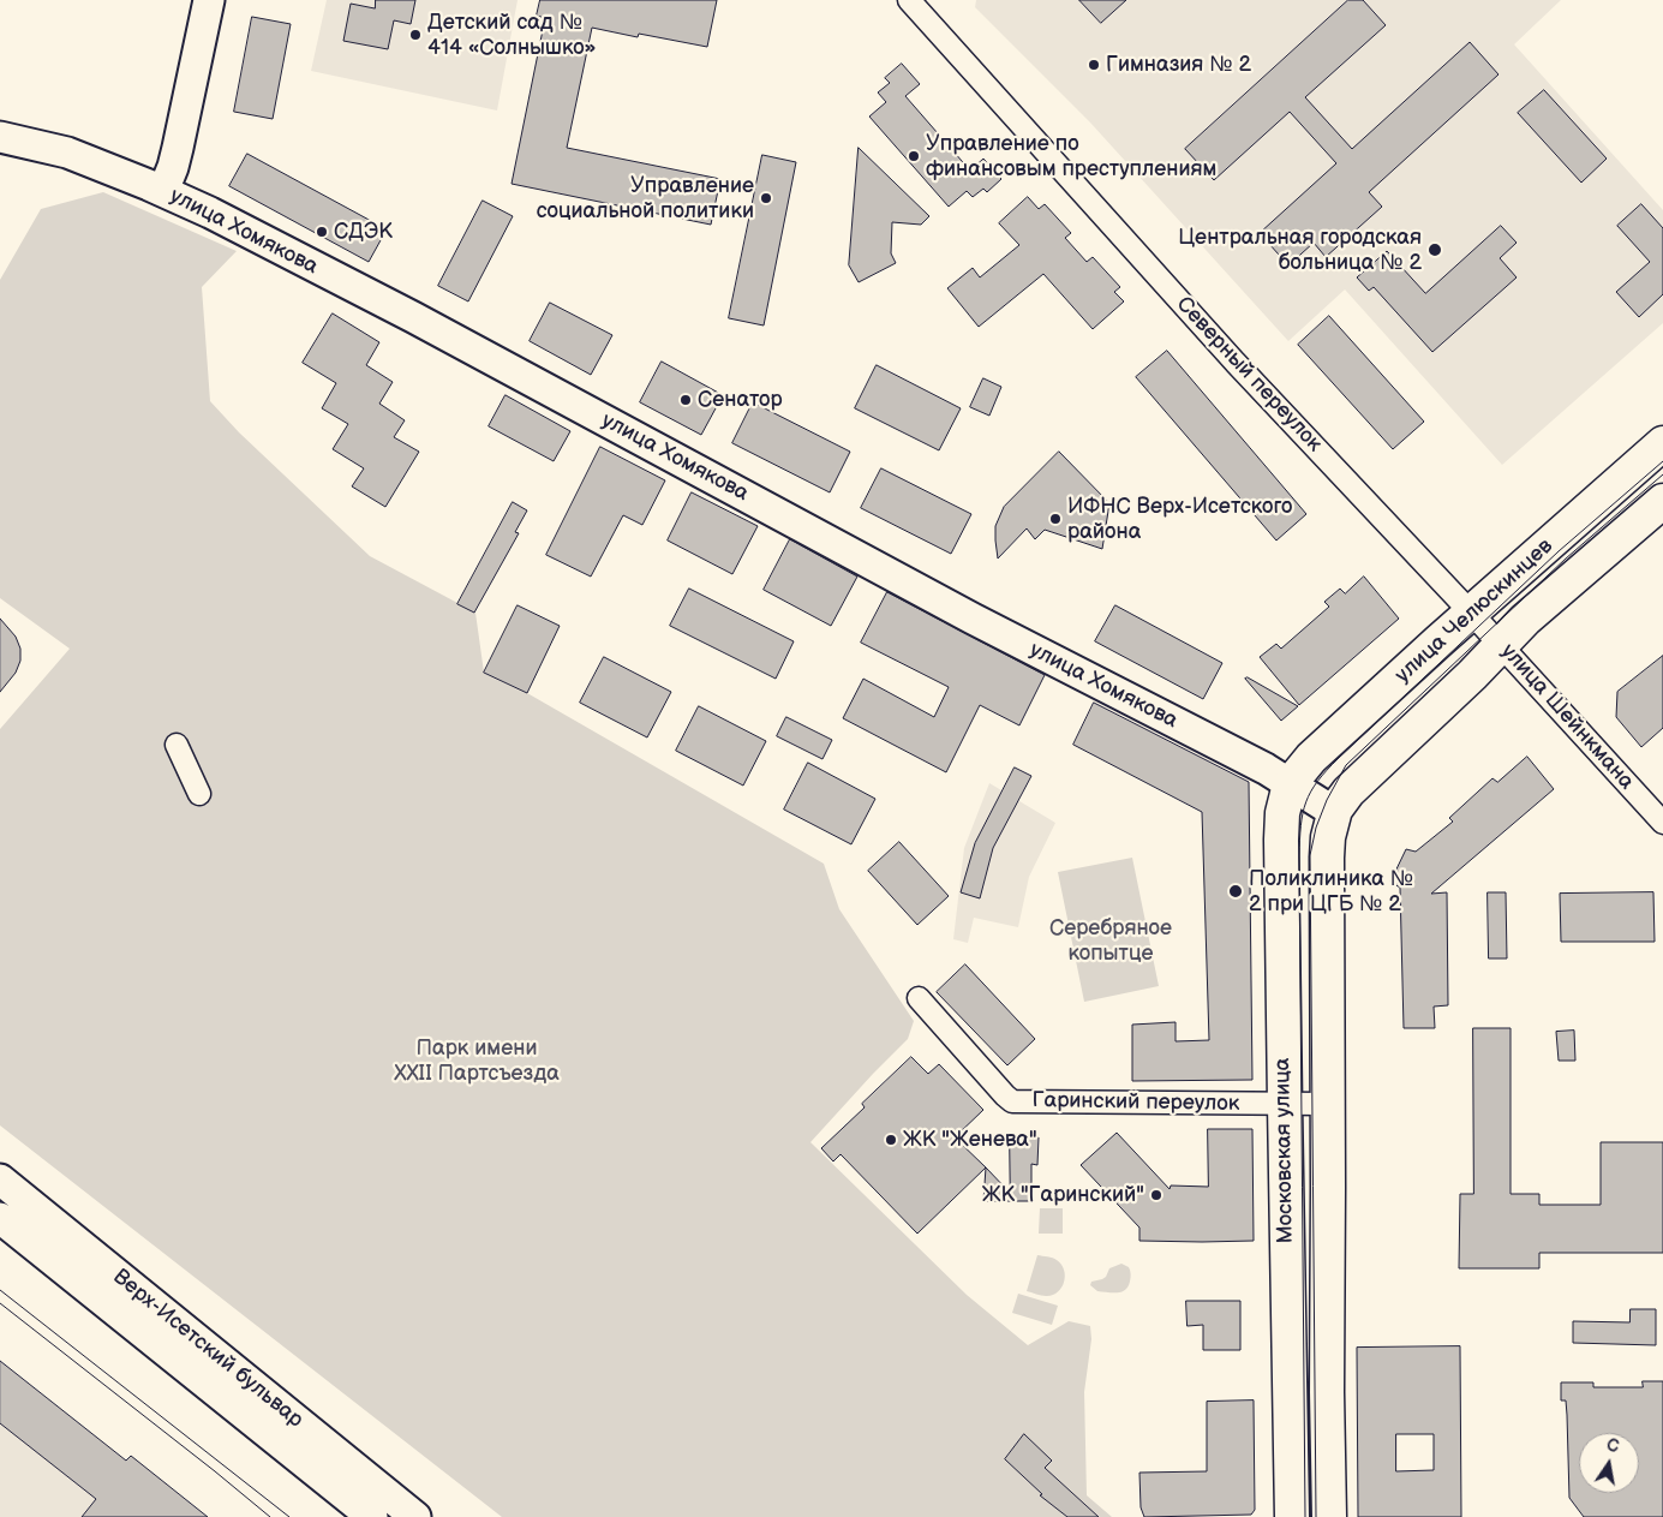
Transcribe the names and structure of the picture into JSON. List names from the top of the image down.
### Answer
{
  "streets": {
    "main road": ["улица Челюскинцев", "Московская улица"],
    "street": [
      "улица Хомякова",
      "Северный переулок",
      "улица Шейнкмана",
      "Гаринский переулок",
      "Верх-Исетский бульвар"
    ]
  },
  "crossings": [
    ["улица Хомякова", "улица Челюскинцев"],
    ["улица Хомякова", "Московская улица"],
    ["Северный переулок", "улица Челюскинцев"],
    ["Северный переулок", "улица Шейнкмана"],
    ["улица Челюскинцев", "улица Шейнкмана"],
    ["улица Челюскинцев", "Московская улица"],
    ["Гаринский переулок", "Московская улица"]
  ],
  "parks": ["Серебряное копытце", "Парк имени XXII Партсъезда"],
  "places": [
    "Детский сад № 414 «Солнышко»",
    "Гимназия № 2",
    "Управление по финансовым преступлениям",
    "Управление социальной политики",
    "СДЭК",
    "Центральная городская больница № 2",
    "Сенатор",
    "ИФНС Верх-Исетского района",
    "Поликлиника № 2 при ЦГБ № 2",
    "ЖК \"Женева\"",
    "ЖК \"Гаринский\""
  ],
  "north": "top"
}
